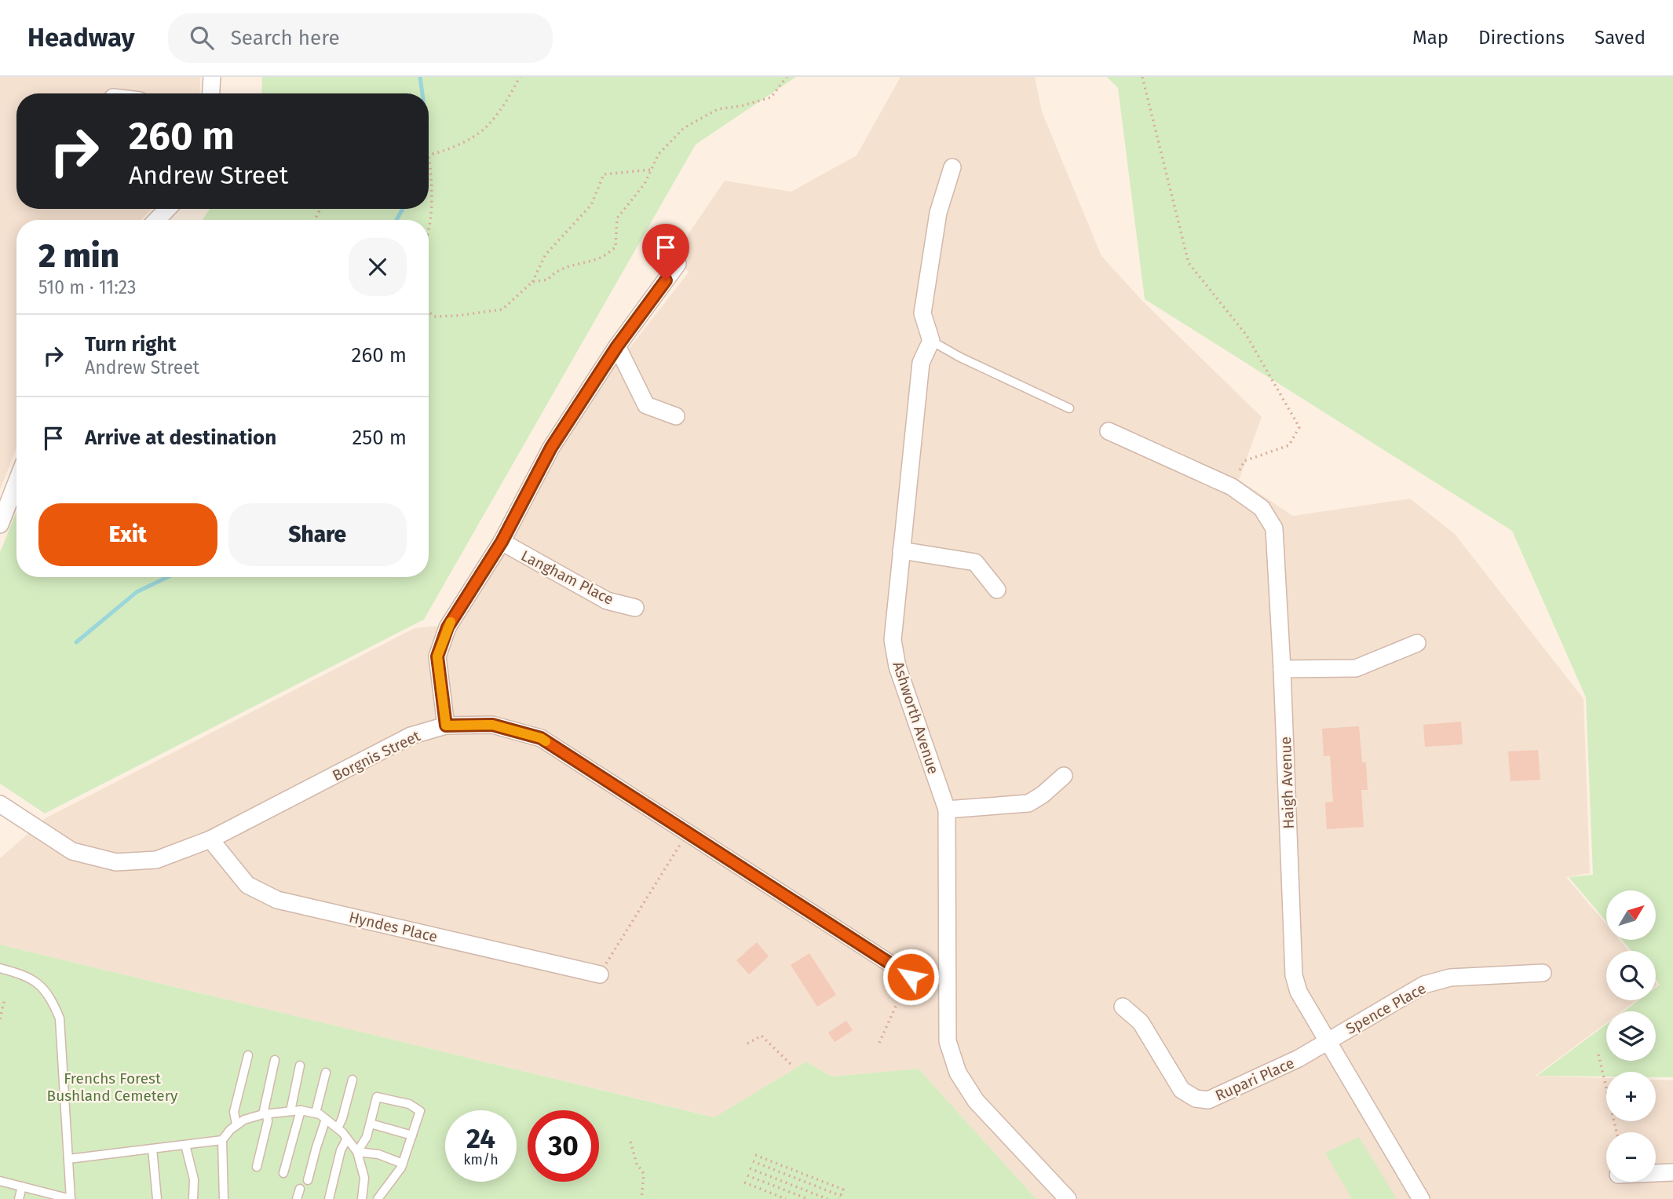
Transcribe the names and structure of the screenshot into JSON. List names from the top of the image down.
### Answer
{
  "streets": {
    "street": [
      "Langham Place",
      "Ashworth Avenue",
      "Borgnis Street",
      "Haigh Avenue",
      "Hyndes Place",
      "Spence Place",
      "Rupari Place"
    ]
  },
  "crossings": [
    ["Borgnis Street", "Hyndes Place"],
    ["Haigh Avenue", "Spence Place"],
    ["Haigh Avenue", "Rupari Place"],
    ["Spence Place", "Rupari Place"]
  ],
  "parks": ["Frenchs Forest Bushland Cemetery"],
  "north": "top right",
  "page": {
    "header": "Headway",
    "search": "Search here",
    "nav": ["Map", "Directions", "Saved"],
    "turn": ["260 m", "Andrew Street"],
    "heading": ["2 min", "510 m · 11:23"],
    "list": [
      {
        "name": "Turn right",
        "note": "Andrew Street",
        "value": "260 m"
      },
      {
        "name": "Arrive at destination",
        "value": "250 m"
      }
    ],
    "buttons": ["Exit", "Share"],
    "map_buttons": ["+", "−"],
    "speed": "24 km/h",
    "limit": "30"
  }
}
